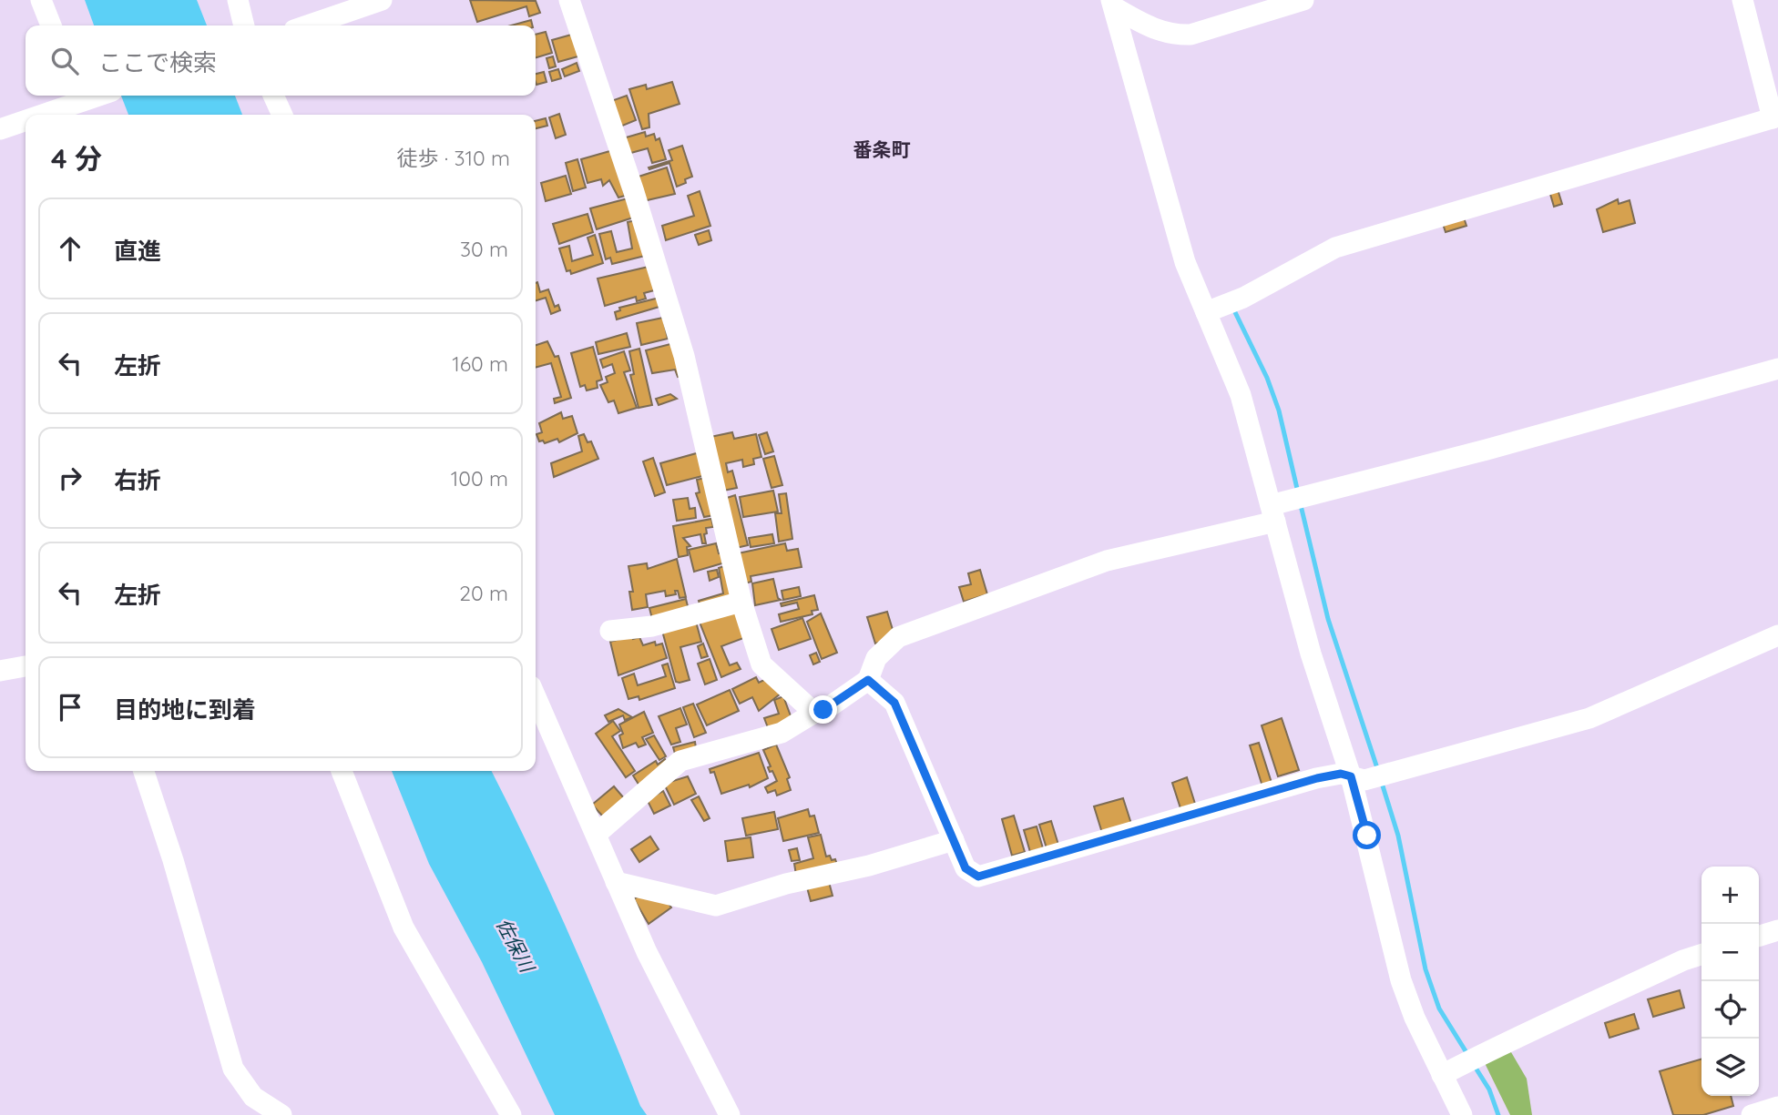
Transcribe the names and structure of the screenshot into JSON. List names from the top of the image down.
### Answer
{
  "districts": ["番条町"],
  "water": ["佐保川"],
  "page": {
    "search": "ここで検索",
    "heading": ["4 分", "徒歩 · 310 m"],
    "list": [
      ["直進", "30 m"],
      ["左折", "160 m"],
      ["右折", "100 m"],
      ["左折", "20 m"],
      "目的地に到着"
    ],
    "map_buttons": ["+", "−"]
  }
}
